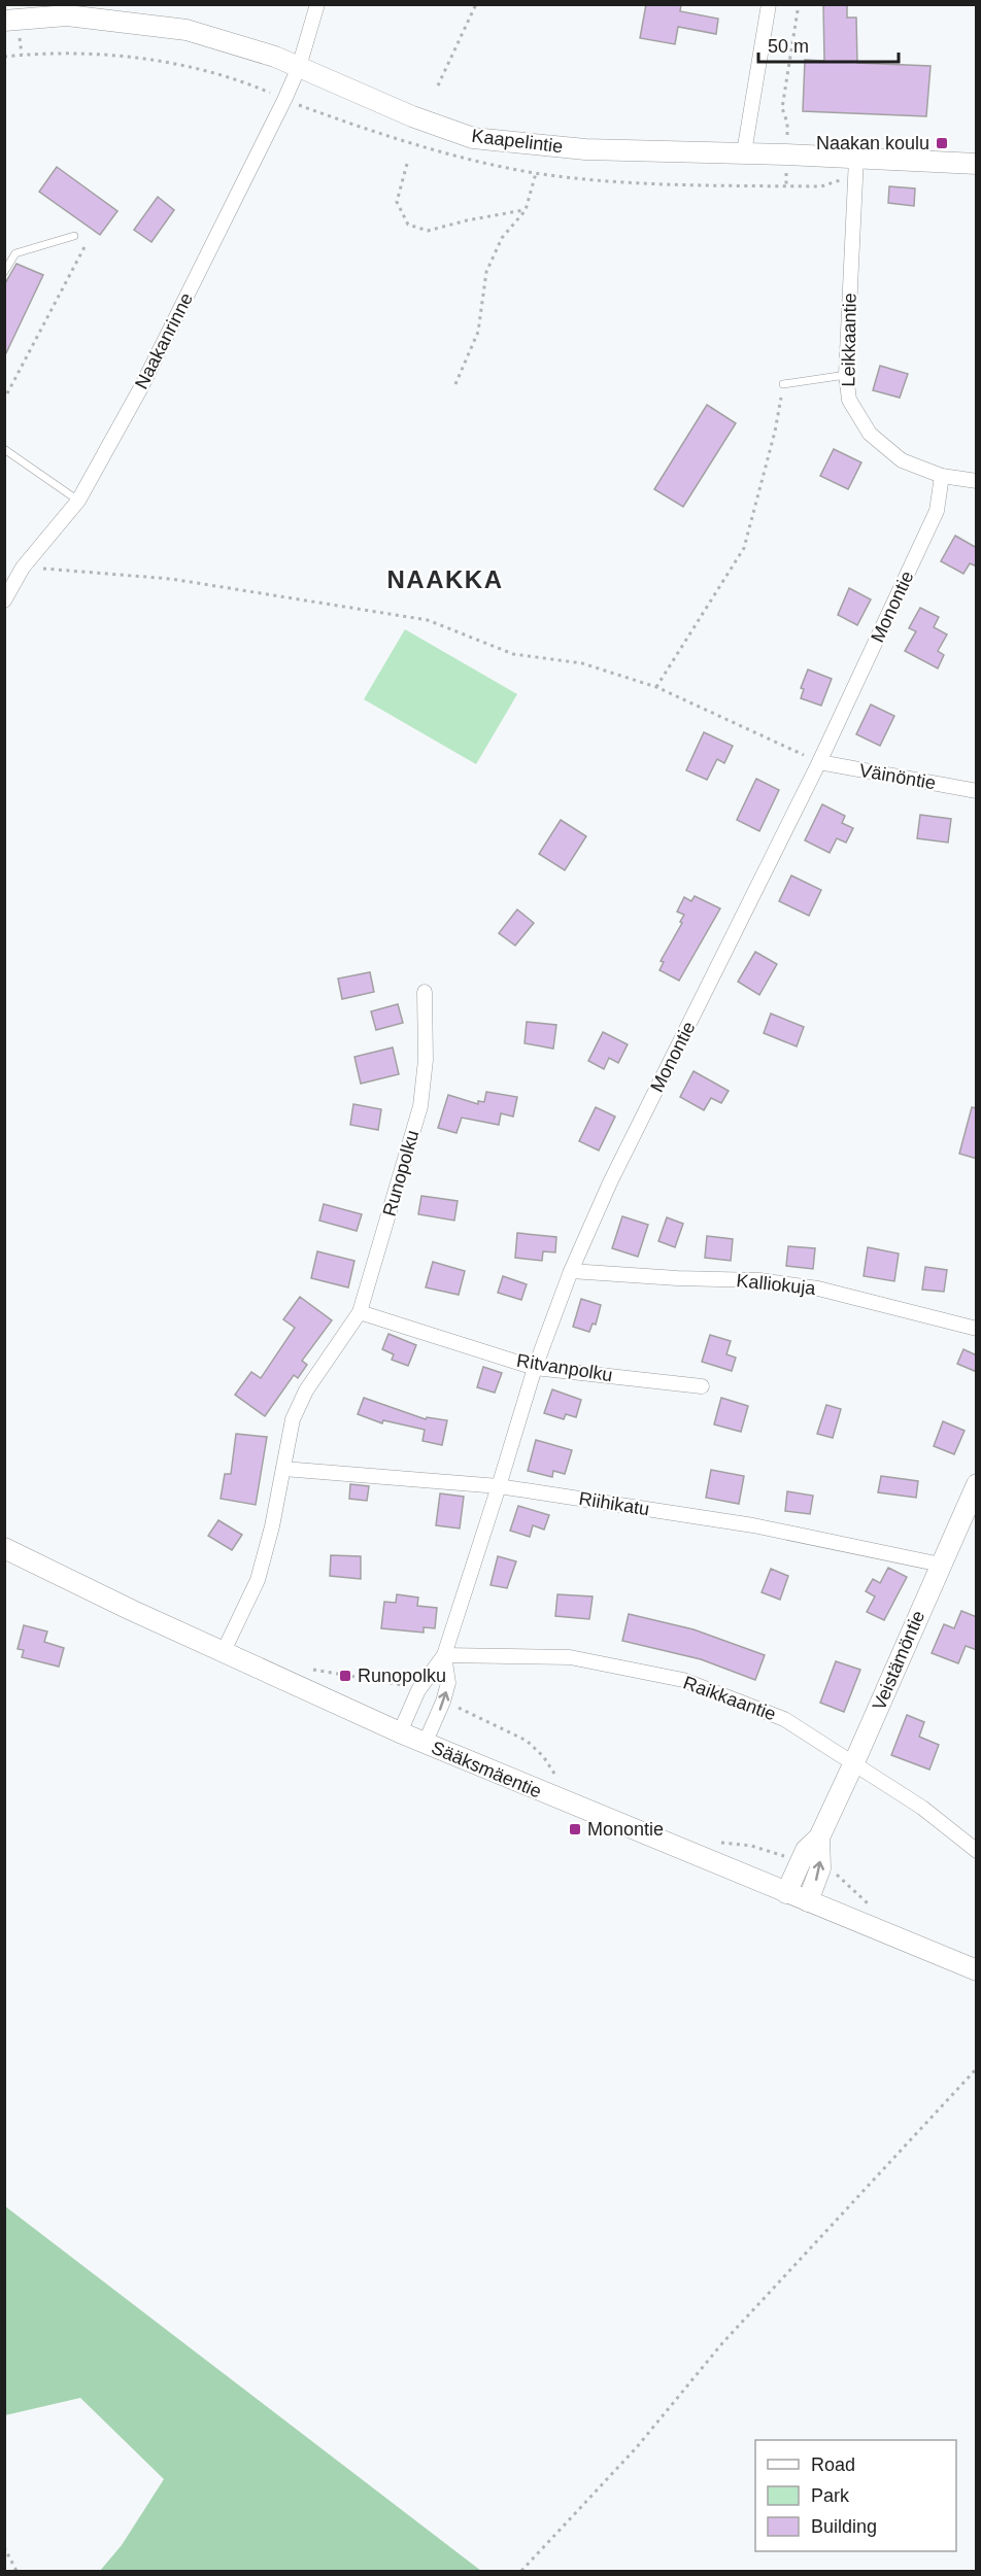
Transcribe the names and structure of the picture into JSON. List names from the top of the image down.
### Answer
{
  "streets": {
    "street": [
      "Kaapelintie",
      "Leikkaantie",
      "Naakanrinne",
      "Monontie",
      "Väinöntie",
      "Runopolku",
      "Kalliokuja",
      "Ritvanpolku",
      "Riihikatu",
      "Veistämöntie",
      "Raikkaantie",
      "Sääksmäentie"
    ]
  },
  "crossings": [
    ["Kaapelintie", "Leikkaantie"],
    ["Kaapelintie", "Naakanrinne"],
    ["Leikkaantie", "Monontie"],
    ["Monontie", "Väinöntie"],
    ["Monontie", "Kalliokuja"],
    ["Monontie", "Ritvanpolku"],
    ["Monontie", "Riihikatu"],
    ["Monontie", "Raikkaantie"],
    ["Monontie", "Sääksmäentie"],
    ["Runopolku", "Ritvanpolku"],
    ["Runopolku", "Riihikatu"],
    ["Runopolku", "Sääksmäentie"],
    ["Riihikatu", "Veistämöntie"],
    ["Veistämöntie", "Raikkaantie"],
    ["Veistämöntie", "Sääksmäentie"]
  ],
  "districts": ["NAAKKA"],
  "places": {
    "transit": ["Naakan koulu", "Runopolku", "Monontie"]
  },
  "legend": ["Road", "Park", "Building"],
  "scale_bar": "50 m"
}
